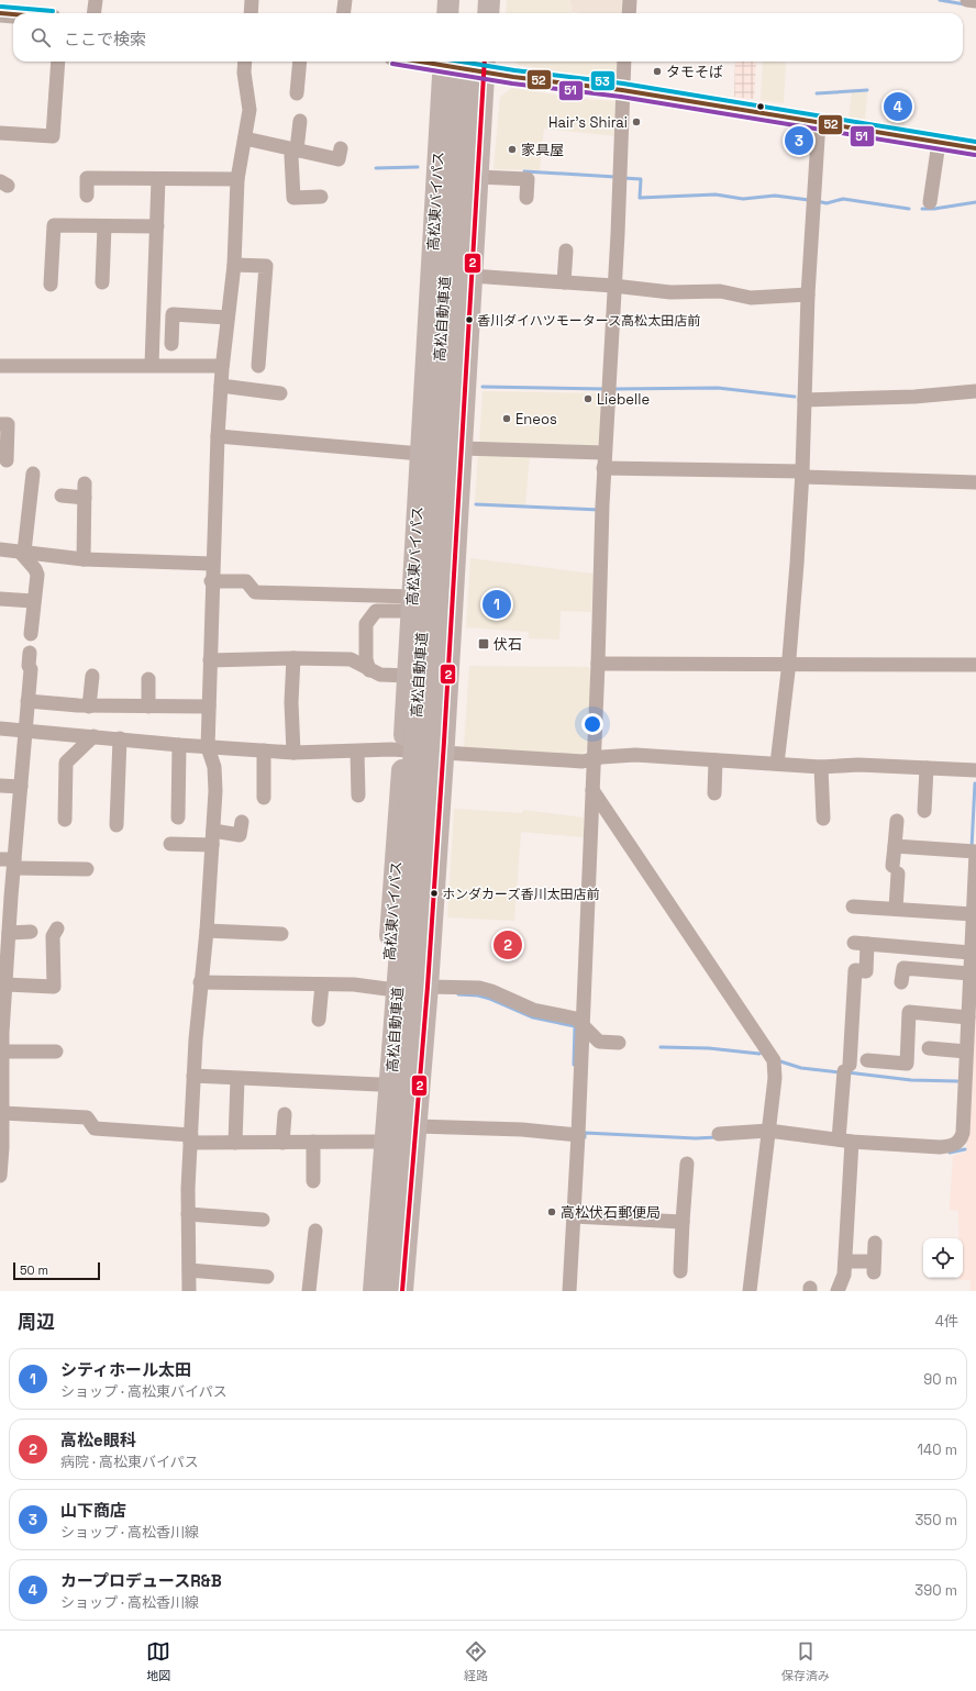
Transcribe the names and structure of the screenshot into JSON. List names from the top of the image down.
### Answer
{
  "streets": {
    "highway": ["高松東バイパス", "高松自動車道"]
  },
  "places": {
    "other": [
      "タモそば",
      "Hair’s Shirai",
      "家具屋",
      "香川ダイハツモータース高松太田店前",
      "Liebelle",
      "Eneos",
      "ホンダカーズ香川太田店前",
      "高松伏石郵便局"
    ],
    "transit": ["伏石"]
  },
  "lines": [
    "transit line 53",
    "transit line 52",
    "transit line 2",
    "transit line 51"
  ],
  "scale_bar": "50 m",
  "page": {
    "search": "ここで検索",
    "pins": [
      "4",
      "3",
      "1",
      "2"
    ],
    "scale": "50 m",
    "heading": ["周辺", "4件"],
    "list": [
      {
        "mark": "1",
        "name": "シティホール太田",
        "note": "ショップ · 高松東バイパス",
        "value": "90 m"
      },
      {
        "mark": "2",
        "name": "高松e眼科",
        "note": "病院 · 高松東バイパス",
        "value": "140 m"
      },
      {
        "mark": "3",
        "name": "山下商店",
        "note": "ショップ · 高松香川線",
        "value": "350 m"
      },
      {
        "mark": "4",
        "name": "カープロデュースR&B",
        "note": "ショップ · 高松香川線",
        "value": "390 m"
      }
    ],
    "nav": ["地図", "経路", "保存済み"]
  }
}
